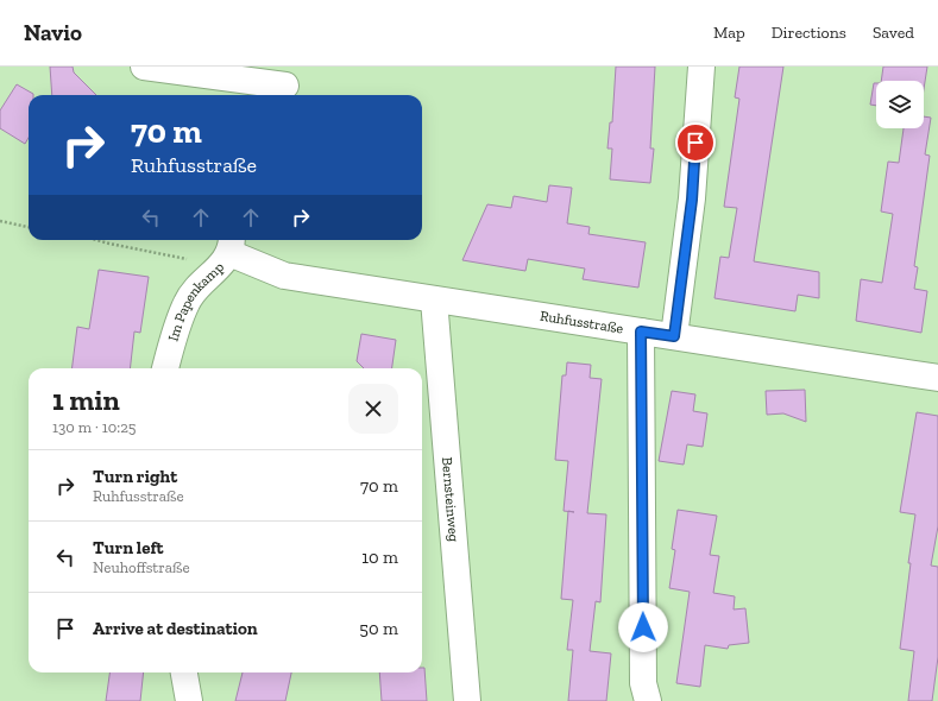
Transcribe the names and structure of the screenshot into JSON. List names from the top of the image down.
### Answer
{
  "streets": {
    "street": ["Im Papenkamp", "Ruhfusstraße", "Bernsteinweg"]
  },
  "crossings": [
    ["Im Papenkamp", "Ruhfusstraße"],
    ["Ruhfusstraße", "Bernsteinweg"]
  ],
  "page": {
    "header": "Navio",
    "nav": ["Map", "Directions", "Saved"],
    "turn": ["70 m", "Ruhfusstraße"],
    "heading": ["1 min", "130 m · 10:25"],
    "list": [
      {
        "name": "Turn right",
        "note": "Ruhfusstraße",
        "value": "70 m"
      },
      {
        "name": "Turn left",
        "note": "Neuhoffstraße",
        "value": "10 m"
      },
      {
        "name": "Arrive at destination",
        "value": "50 m"
      }
    ]
  }
}
